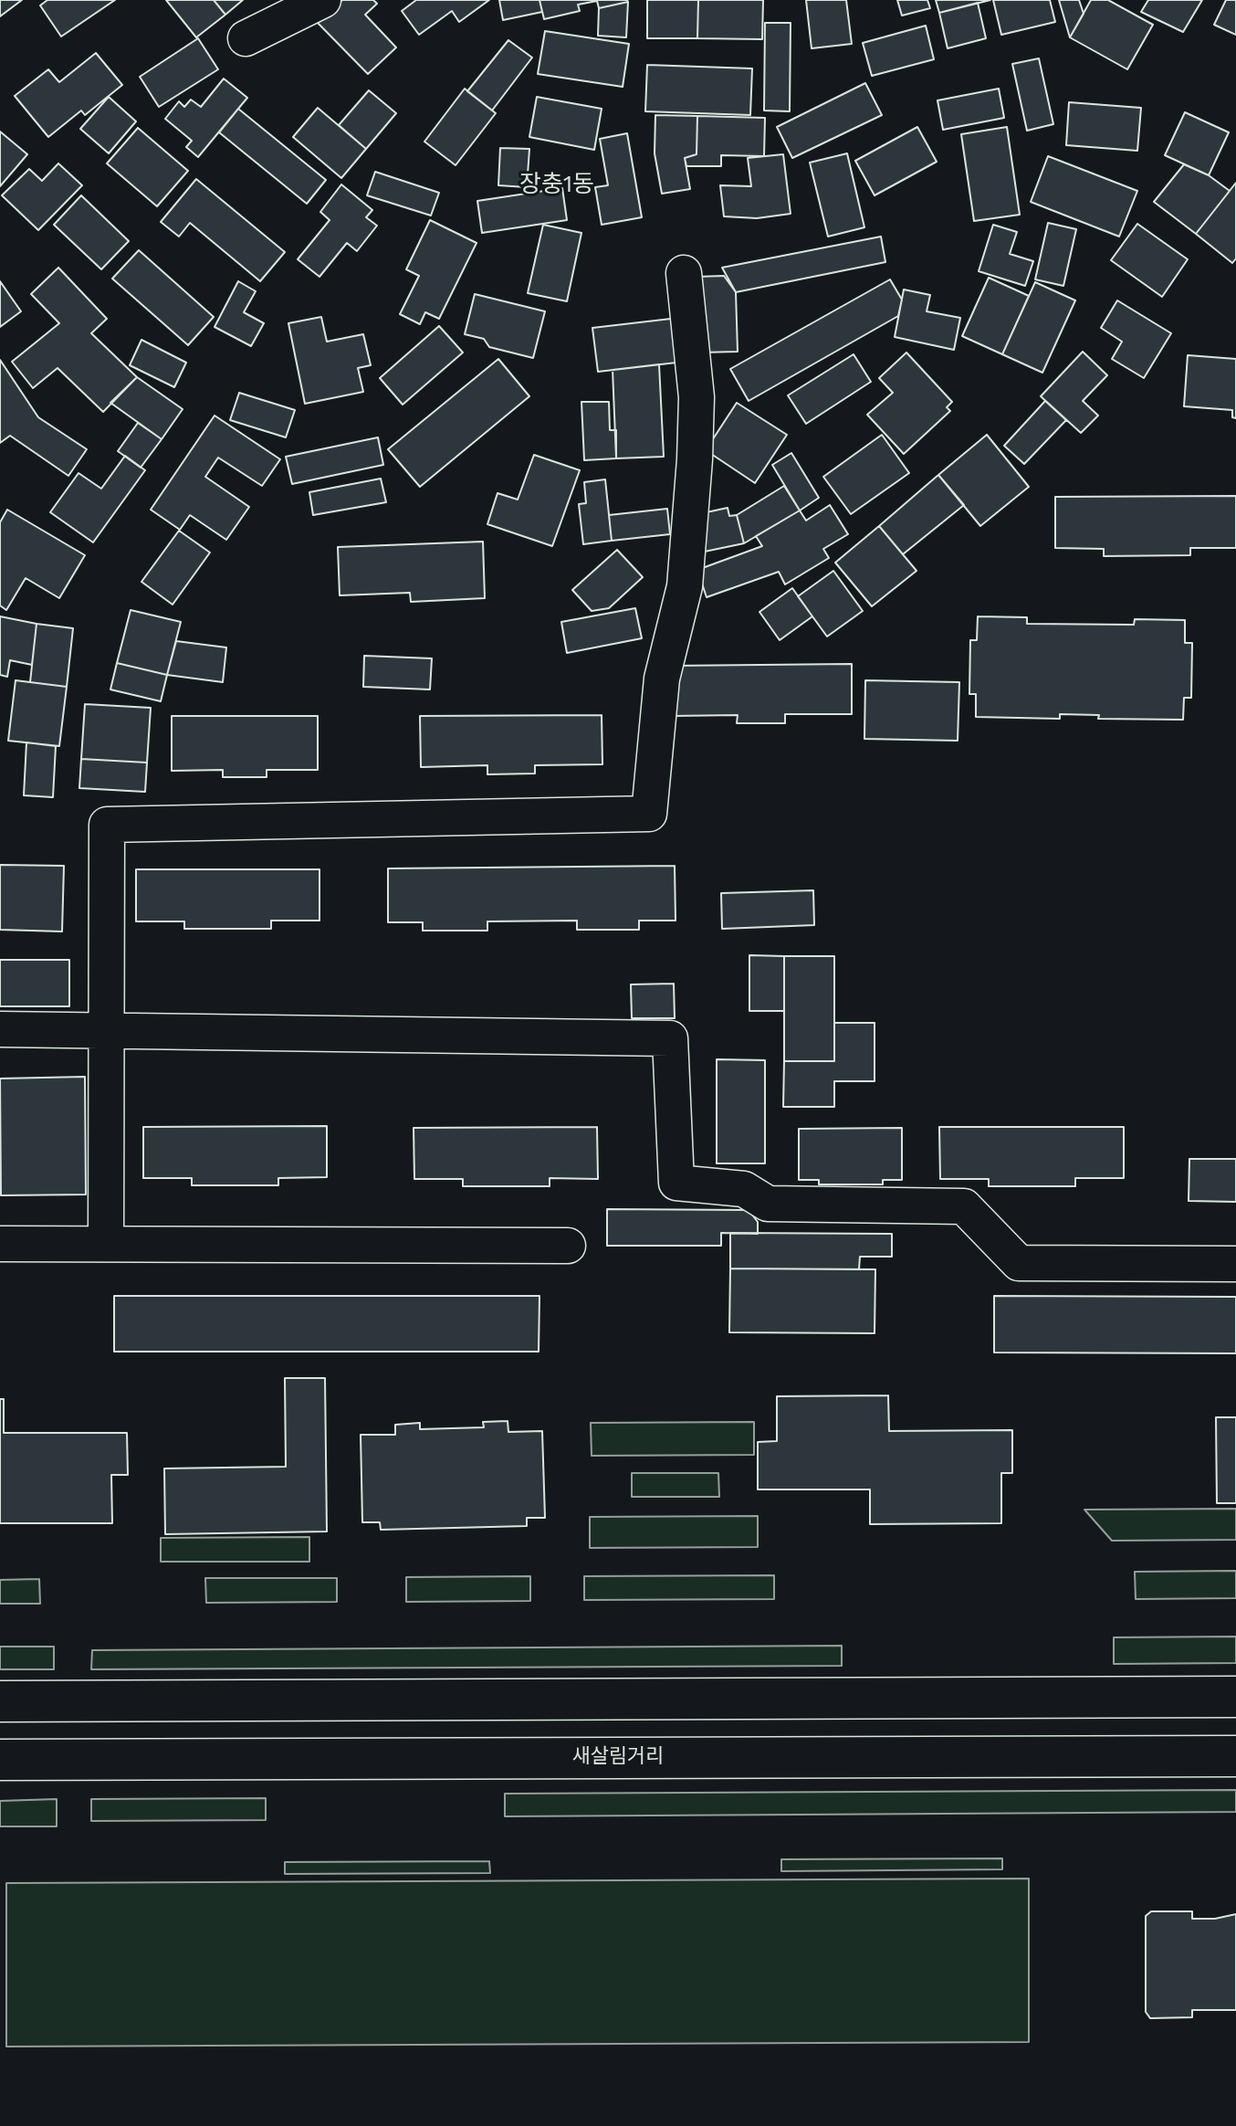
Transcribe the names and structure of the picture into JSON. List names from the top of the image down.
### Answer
{
  "streets": {
    "main road": ["새살림거리"]
  },
  "districts": ["장충1동"]
}
